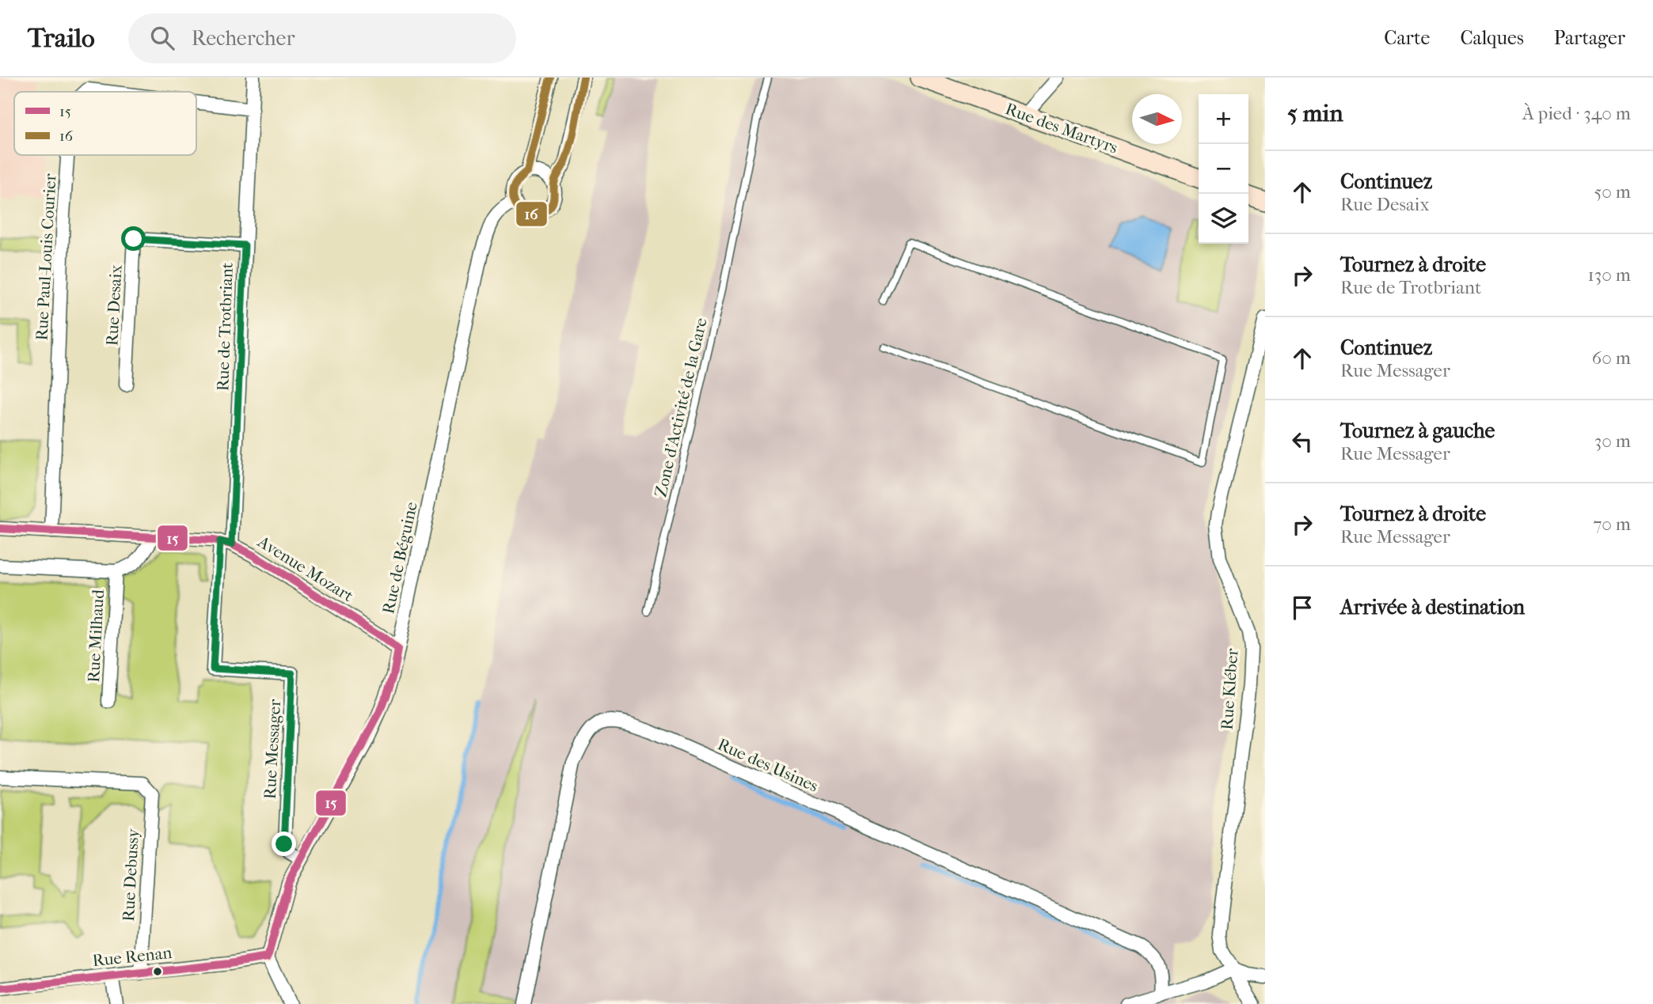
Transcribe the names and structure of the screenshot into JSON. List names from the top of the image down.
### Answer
{
  "streets": {
    "main road": ["Rue des Martyrs"],
    "street": [
      "Rue Paul-Louis Courier",
      "Rue Desaix",
      "Rue de Trotbriant",
      "Rue de Béguine",
      "Avenue Mozart",
      "Rue Milhaud",
      "Rue Kléber",
      "Rue Messager",
      "Rue des Usines",
      "Rue Debussy",
      "Rue Renan"
    ],
    "lane": ["Zone d’Activité de la Gare"]
  },
  "crossings": [
    ["Rue Paul-Louis Courier", "Rue de Trotbriant"],
    ["Rue Paul-Louis Courier", "Avenue Mozart"],
    ["Rue Desaix", "Rue de Trotbriant"],
    ["Rue de Trotbriant", "Avenue Mozart"],
    ["Rue de Trotbriant", "Rue Messager"],
    ["Rue de Béguine", "Avenue Mozart"],
    ["Rue de Béguine", "Rue Messager"],
    ["Rue de Béguine", "Rue Renan"],
    ["Avenue Mozart", "Rue Messager"],
    ["Rue Debussy", "Rue Renan"]
  ],
  "lines": ["transit line 16", "transit line 15"],
  "legend": ["15", "16"],
  "north": "right",
  "page": {
    "header": "Trailo",
    "search": "Rechercher",
    "nav": ["Carte", "Calques", "Partager"],
    "heading": ["5 min", "À pied · 340 m"],
    "map_buttons": ["+", "−"],
    "list": [
      ["Continuez", "Rue Desaix", "50 m"],
      ["Tournez à droite", "Rue de Trotbriant", "130 m"],
      ["Continuez", "Rue Messager", "60 m"],
      ["Tournez à gauche", "Rue Messager", "30 m"],
      ["Tournez à droite", "Rue Messager", "70 m"],
      "Arrivée à destination"
    ]
  }
}
